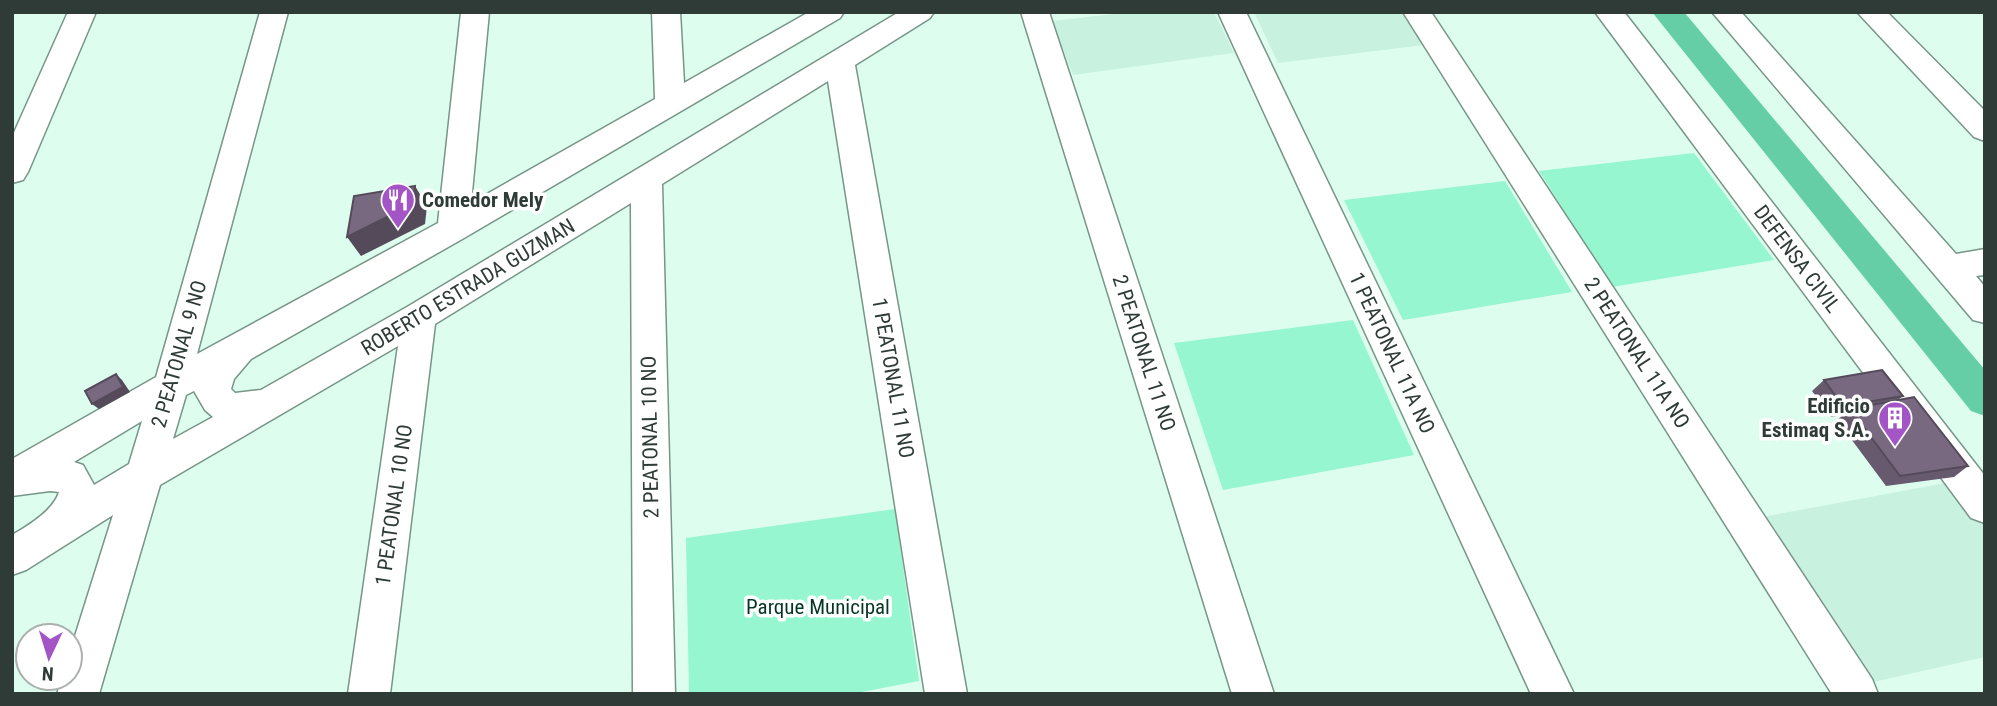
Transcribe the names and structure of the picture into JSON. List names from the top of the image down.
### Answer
{
  "streets": {
    "street": [
      "DEFENSA CIVIL",
      "ROBERTO ESTRADA GUZMAN",
      "2 PEATONAL 11 NO",
      "1 PEATONAL 11A NO",
      "2 PEATONAL 11A NO",
      "2 PEATONAL 9 NO",
      "1 PEATONAL 11 NO",
      "2 PEATONAL 10 NO",
      "1 PEATONAL 10 NO"
    ]
  },
  "crossings": [
    ["ROBERTO ESTRADA GUZMAN", "2 PEATONAL 9 NO"],
    ["ROBERTO ESTRADA GUZMAN", "1 PEATONAL 11 NO"],
    ["ROBERTO ESTRADA GUZMAN", "2 PEATONAL 10 NO"],
    ["ROBERTO ESTRADA GUZMAN", "1 PEATONAL 10 NO"]
  ],
  "parks": ["Parque Municipal"],
  "places": {
    "restaurant": ["Comedor Mely"],
    "building": ["Edificio Estimaq S.A."]
  },
  "north": "bottom"
}
